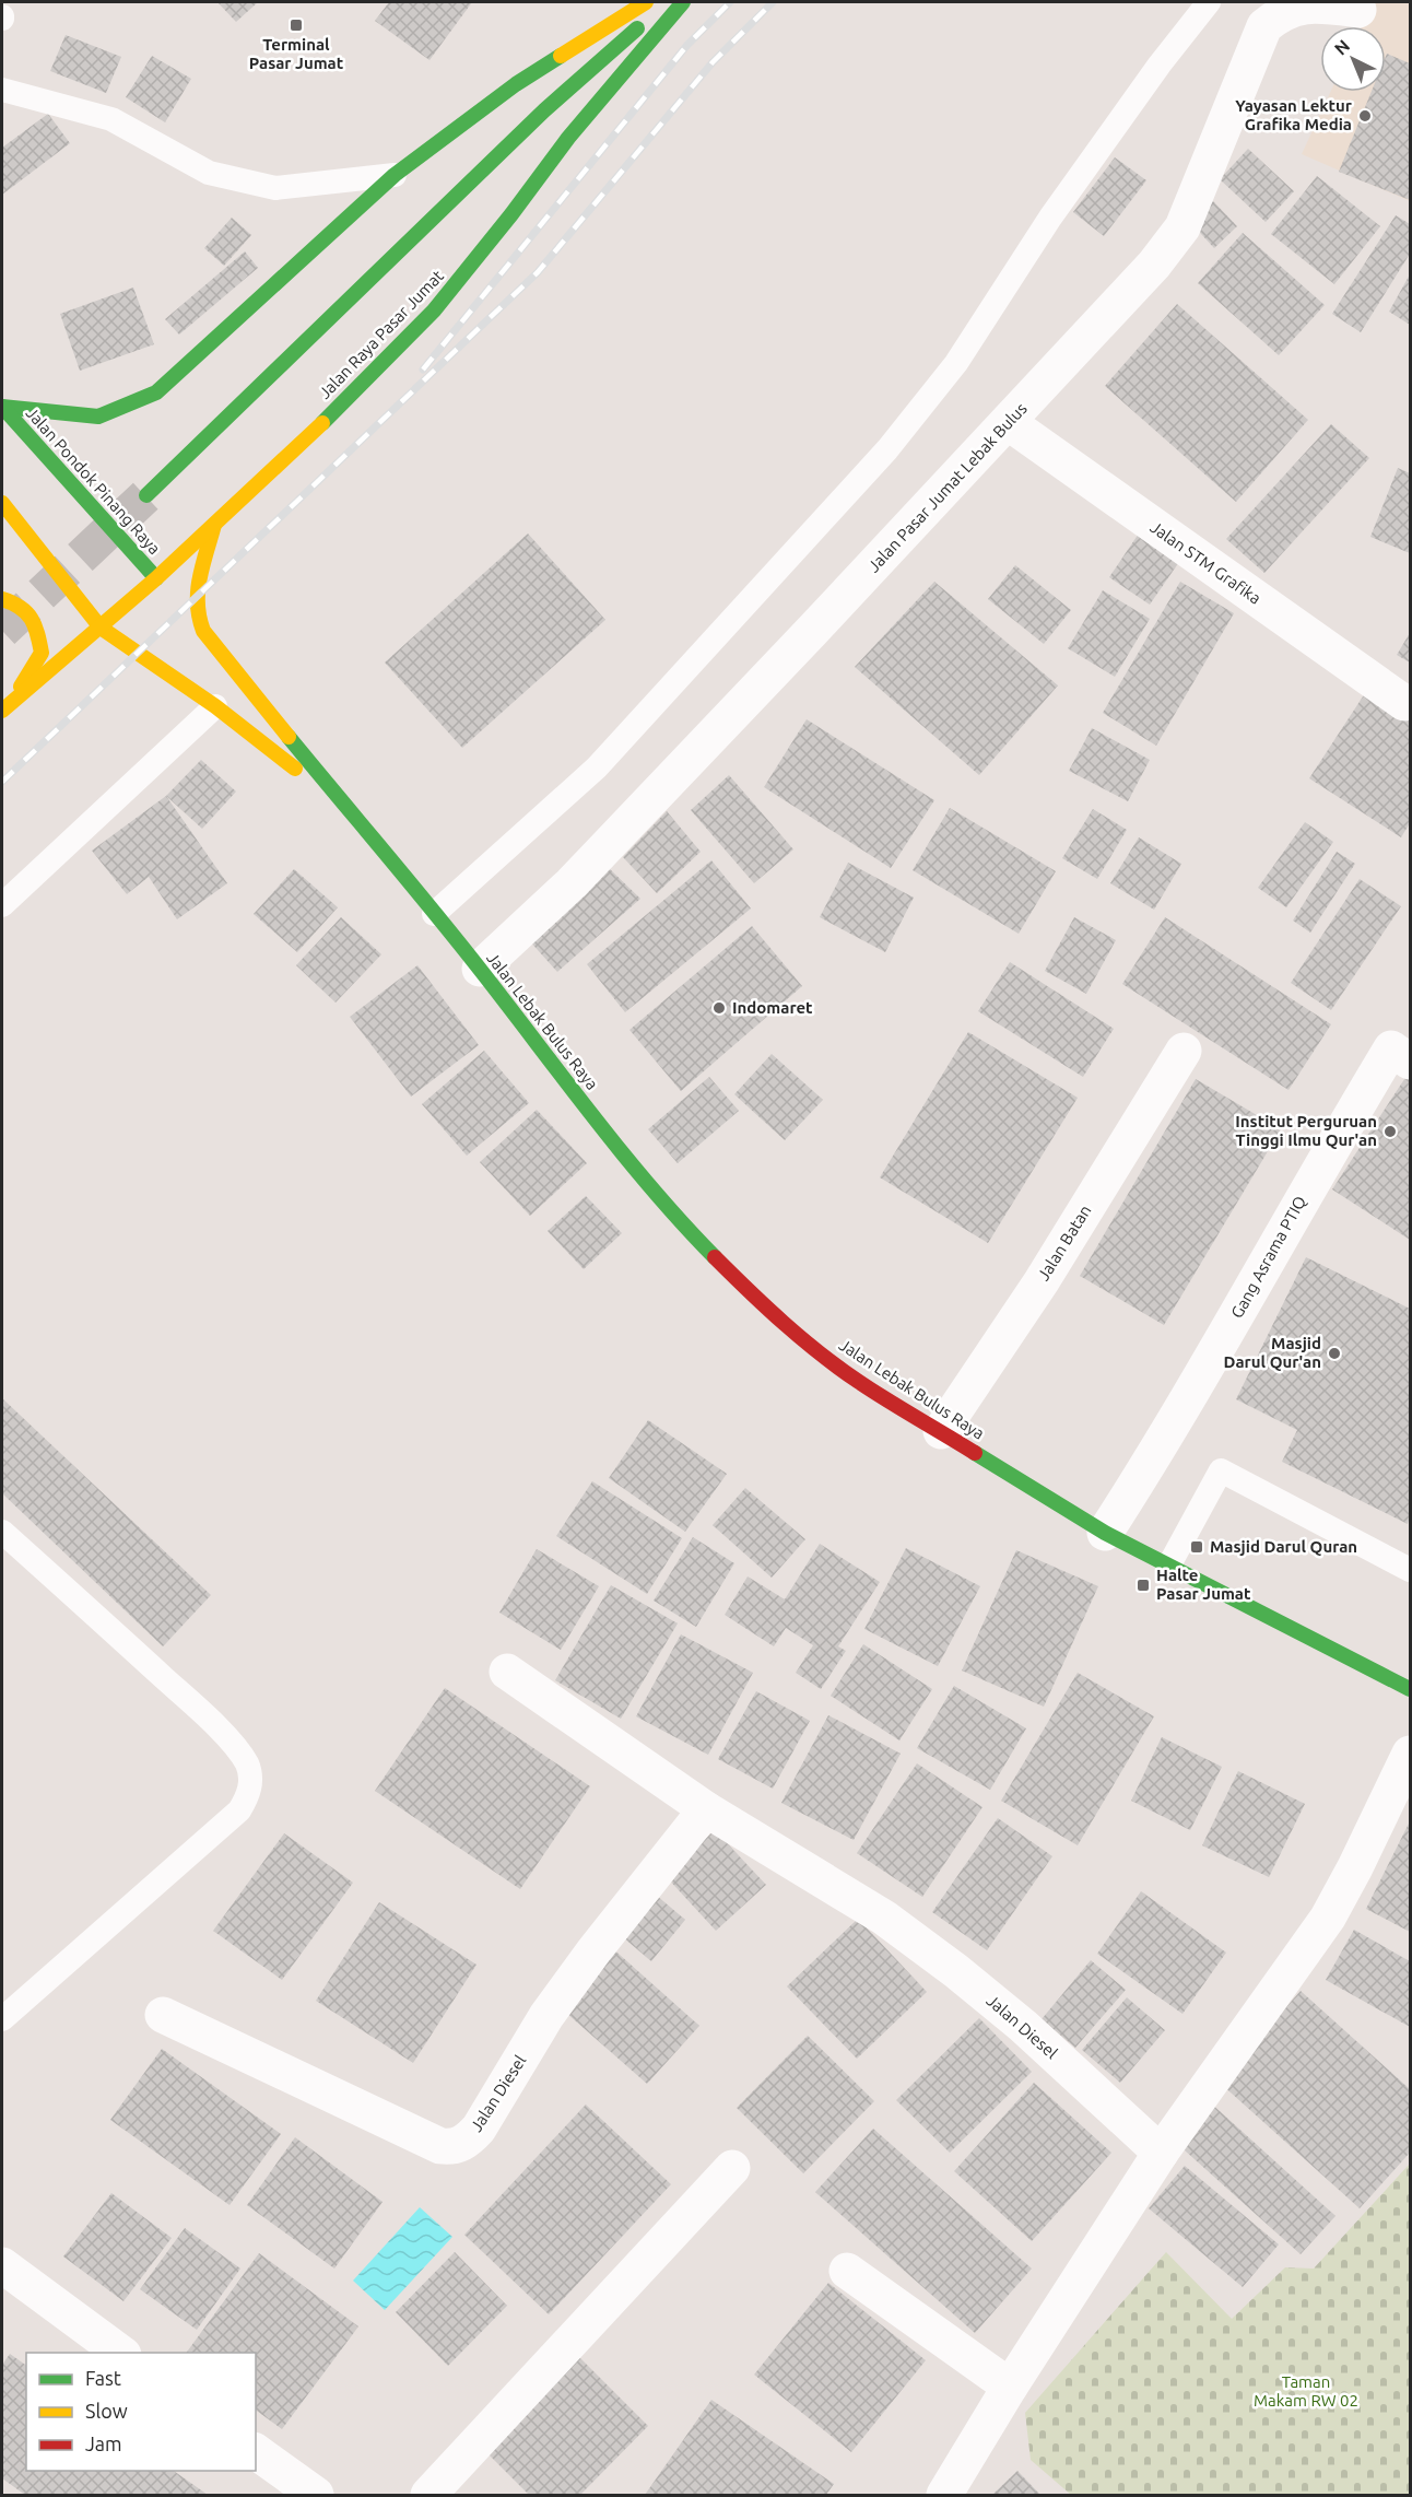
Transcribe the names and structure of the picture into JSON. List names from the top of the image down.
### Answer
{
  "streets": {
    "main road": ["Jalan Raya Pasar Jumat", "Jalan Pondok Pinang Raya", "Jalan Lebak Bulus Raya"],
    "street": [
      "Jalan Pasar Jumat Lebak Bulus",
      "Jalan STM Grafika",
      "Jalan Batan",
      "Gang Asrama PTIQ",
      "Jalan Diesel"
    ]
  },
  "crossings": [
    ["Jalan Raya Pasar Jumat", "Jalan Pondok Pinang Raya"],
    ["Jalan Raya Pasar Jumat", "Jalan Lebak Bulus Raya"],
    ["Jalan Pasar Jumat Lebak Bulus", "Jalan STM Grafika"],
    ["Jalan Pasar Jumat Lebak Bulus", "Jalan Lebak Bulus Raya"],
    ["Jalan Lebak Bulus Raya", "Jalan Batan"],
    ["Jalan Lebak Bulus Raya", "Gang Asrama PTIQ"]
  ],
  "parks": ["Taman Makam RW 02"],
  "places": {
    "transit": ["Terminal Pasar Jumat", "Masjid Darul Quran", "Halte Pasar Jumat"],
    "other": [
      "Yayasan Lektur Grafika Media",
      "Indomaret",
      "Institut Perguruan Tinggi Ilmu Qur'an",
      "Masjid Darul Qur'an"
    ]
  },
  "legend": ["Fast", "Slow", "Jam"],
  "north": "top left"
}
